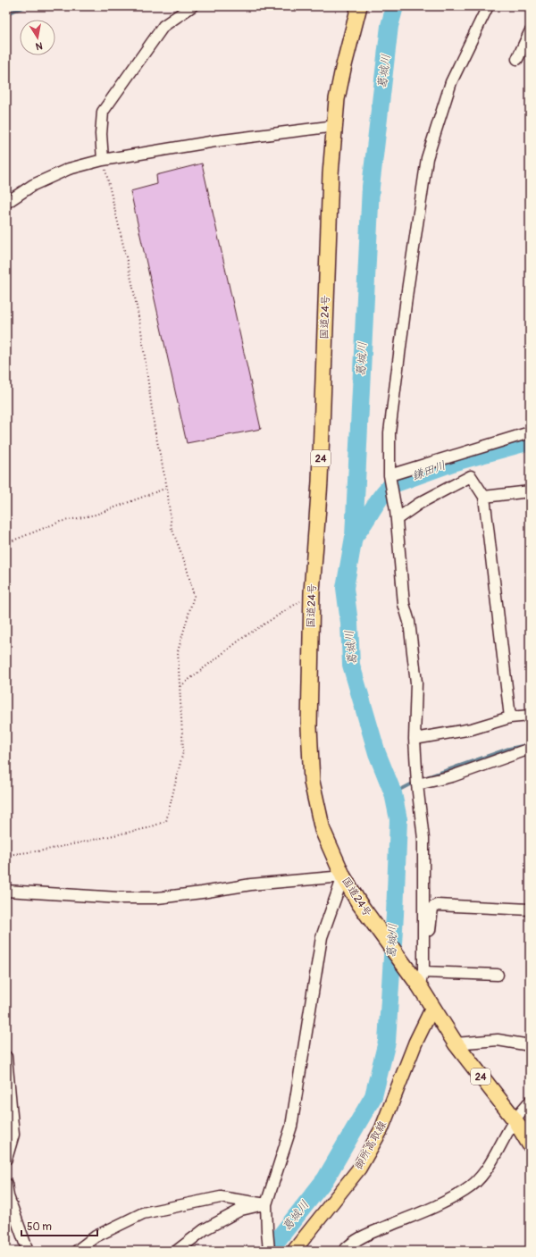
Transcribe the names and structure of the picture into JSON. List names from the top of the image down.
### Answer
{
  "streets": {
    "highway": ["国道24号", "24"],
    "main road": ["御所高取線"]
  },
  "crossings": [
    ["国道24号", "御所高取線"]
  ],
  "water": ["葛城川", "鎌田川"],
  "scale_bar": "50 m",
  "north": "bottom"
}
